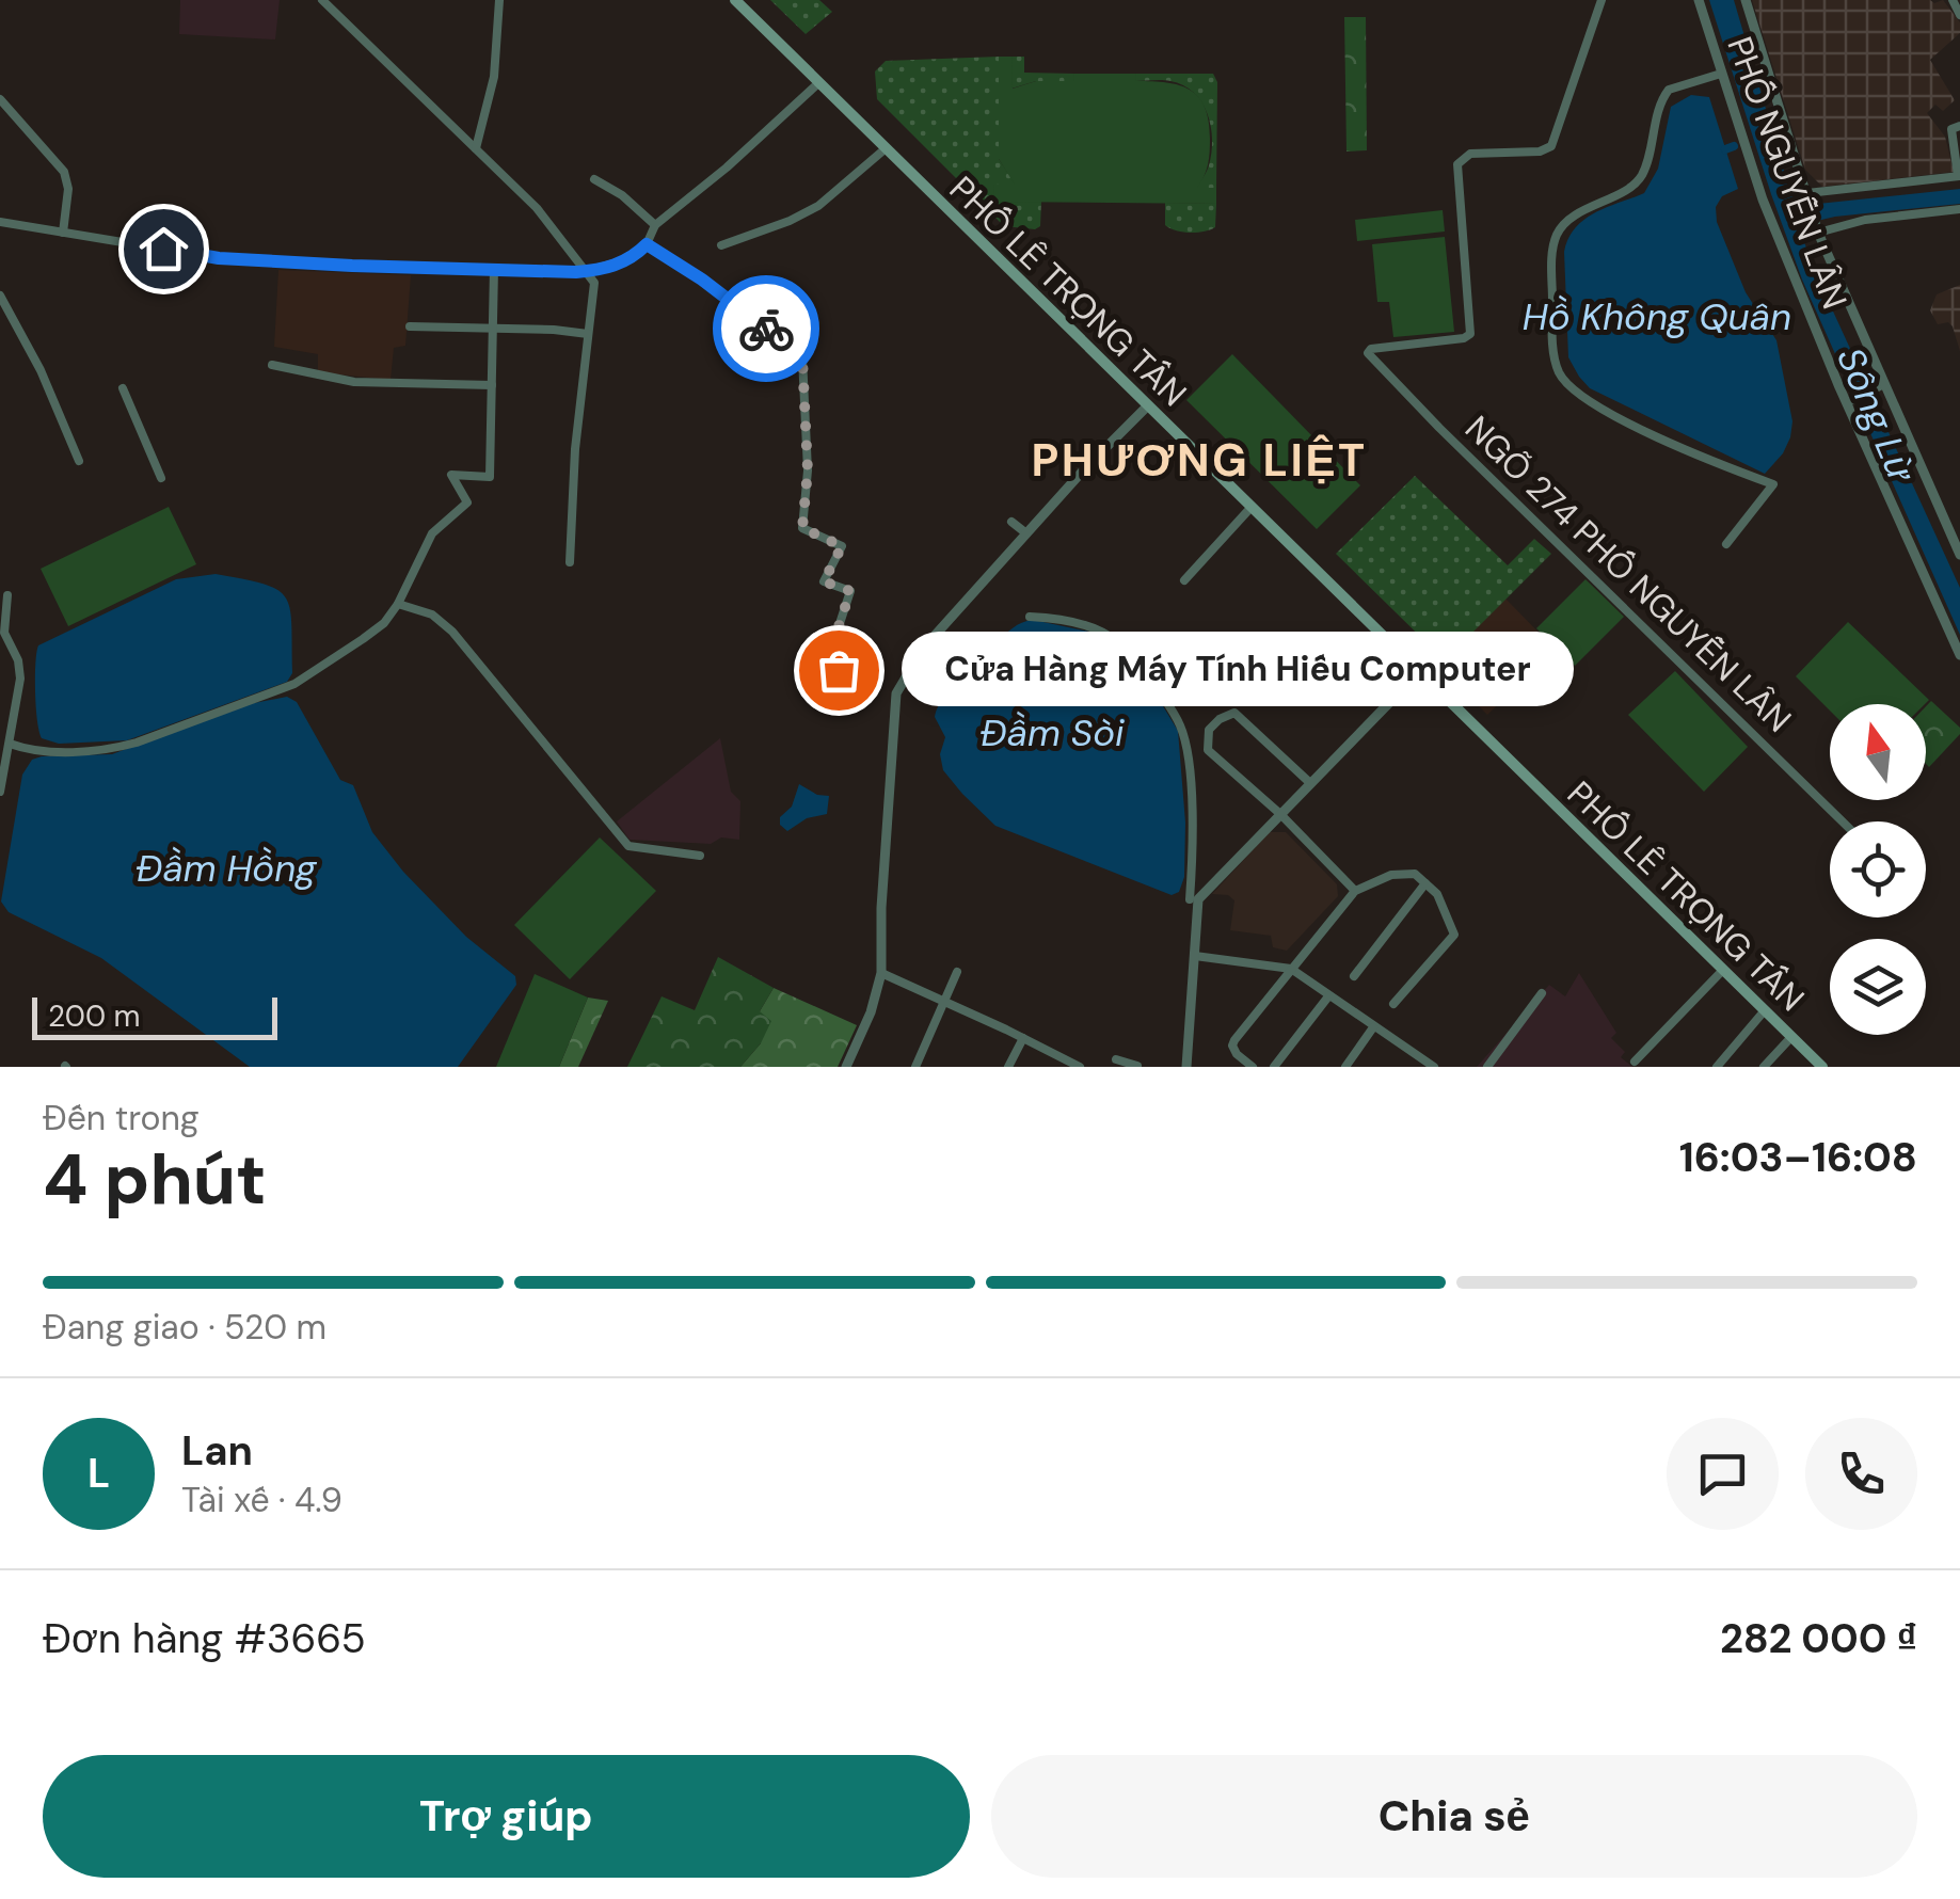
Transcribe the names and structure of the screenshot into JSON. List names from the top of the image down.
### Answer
{
  "streets": {
    "main road": ["PHỐ LÊ TRỌNG TẤN"],
    "street": ["PHỐ NGUYỄN LÂN", "NGÕ 274 PHỐ NGUYỄN LÂN"]
  },
  "districts": ["PHƯƠNG LIỆT"],
  "water": [
    "Hồ Không Quân",
    "Sông Lừ",
    "Đầm Sòi",
    "Đầm Hồng"
  ],
  "places": ["Cửa Hàng Máy Tính Hiếu Computer"],
  "scale_bar": "200 m",
  "north": "top",
  "page": {
    "bubble": "Cửa Hàng Máy Tính Hiếu Computer",
    "scale": "200 m",
    "heading": ["4 phút", "Đến trong", "16:03–16:08"],
    "panel": [
      "Lan",
      "Tài xế · 4.9",
      "Đơn hàng #3665",
      "282 000 ₫"
    ],
    "bar": "Đang giao · 520 m",
    "round": "L",
    "buttons": ["Trợ giúp", "Chia sẻ"]
  }
}
